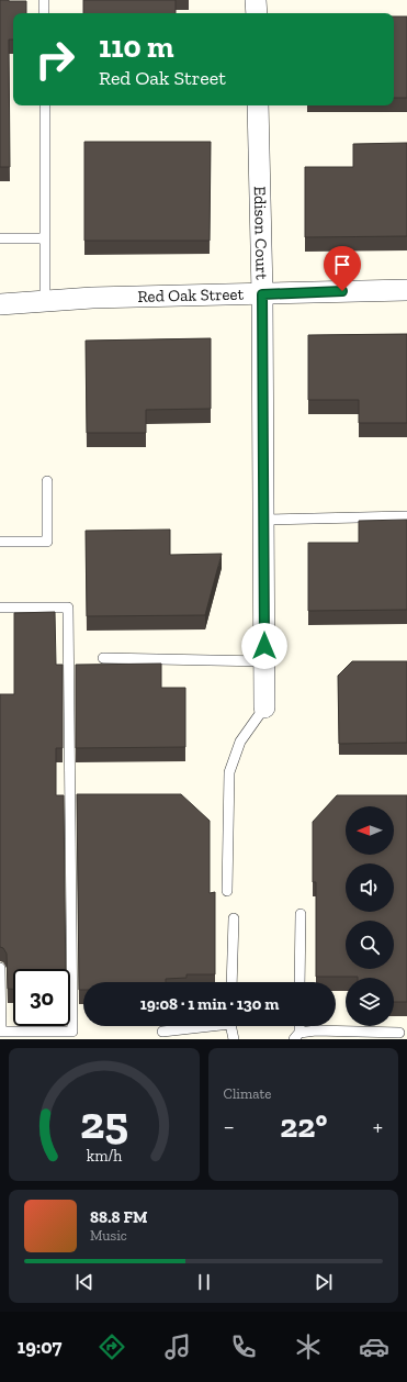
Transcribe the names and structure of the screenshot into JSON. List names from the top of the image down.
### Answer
{
  "streets": {
    "street": ["Edison Court", "Red Oak Street"]
  },
  "crossings": [
    ["Edison Court", "Red Oak Street"]
  ],
  "north": "left",
  "page": {
    "turn": ["110 m", "Red Oak Street"],
    "limit": "30",
    "trip": "19:08 · 1 min · 130 m",
    "tile": "Climate",
    "heat": ["−", "22°", "+"],
    "song": ["88.8 FM", "Music"],
    "tabs": "19:07",
    "gauge": ["25", "km/h"]
  }
}
